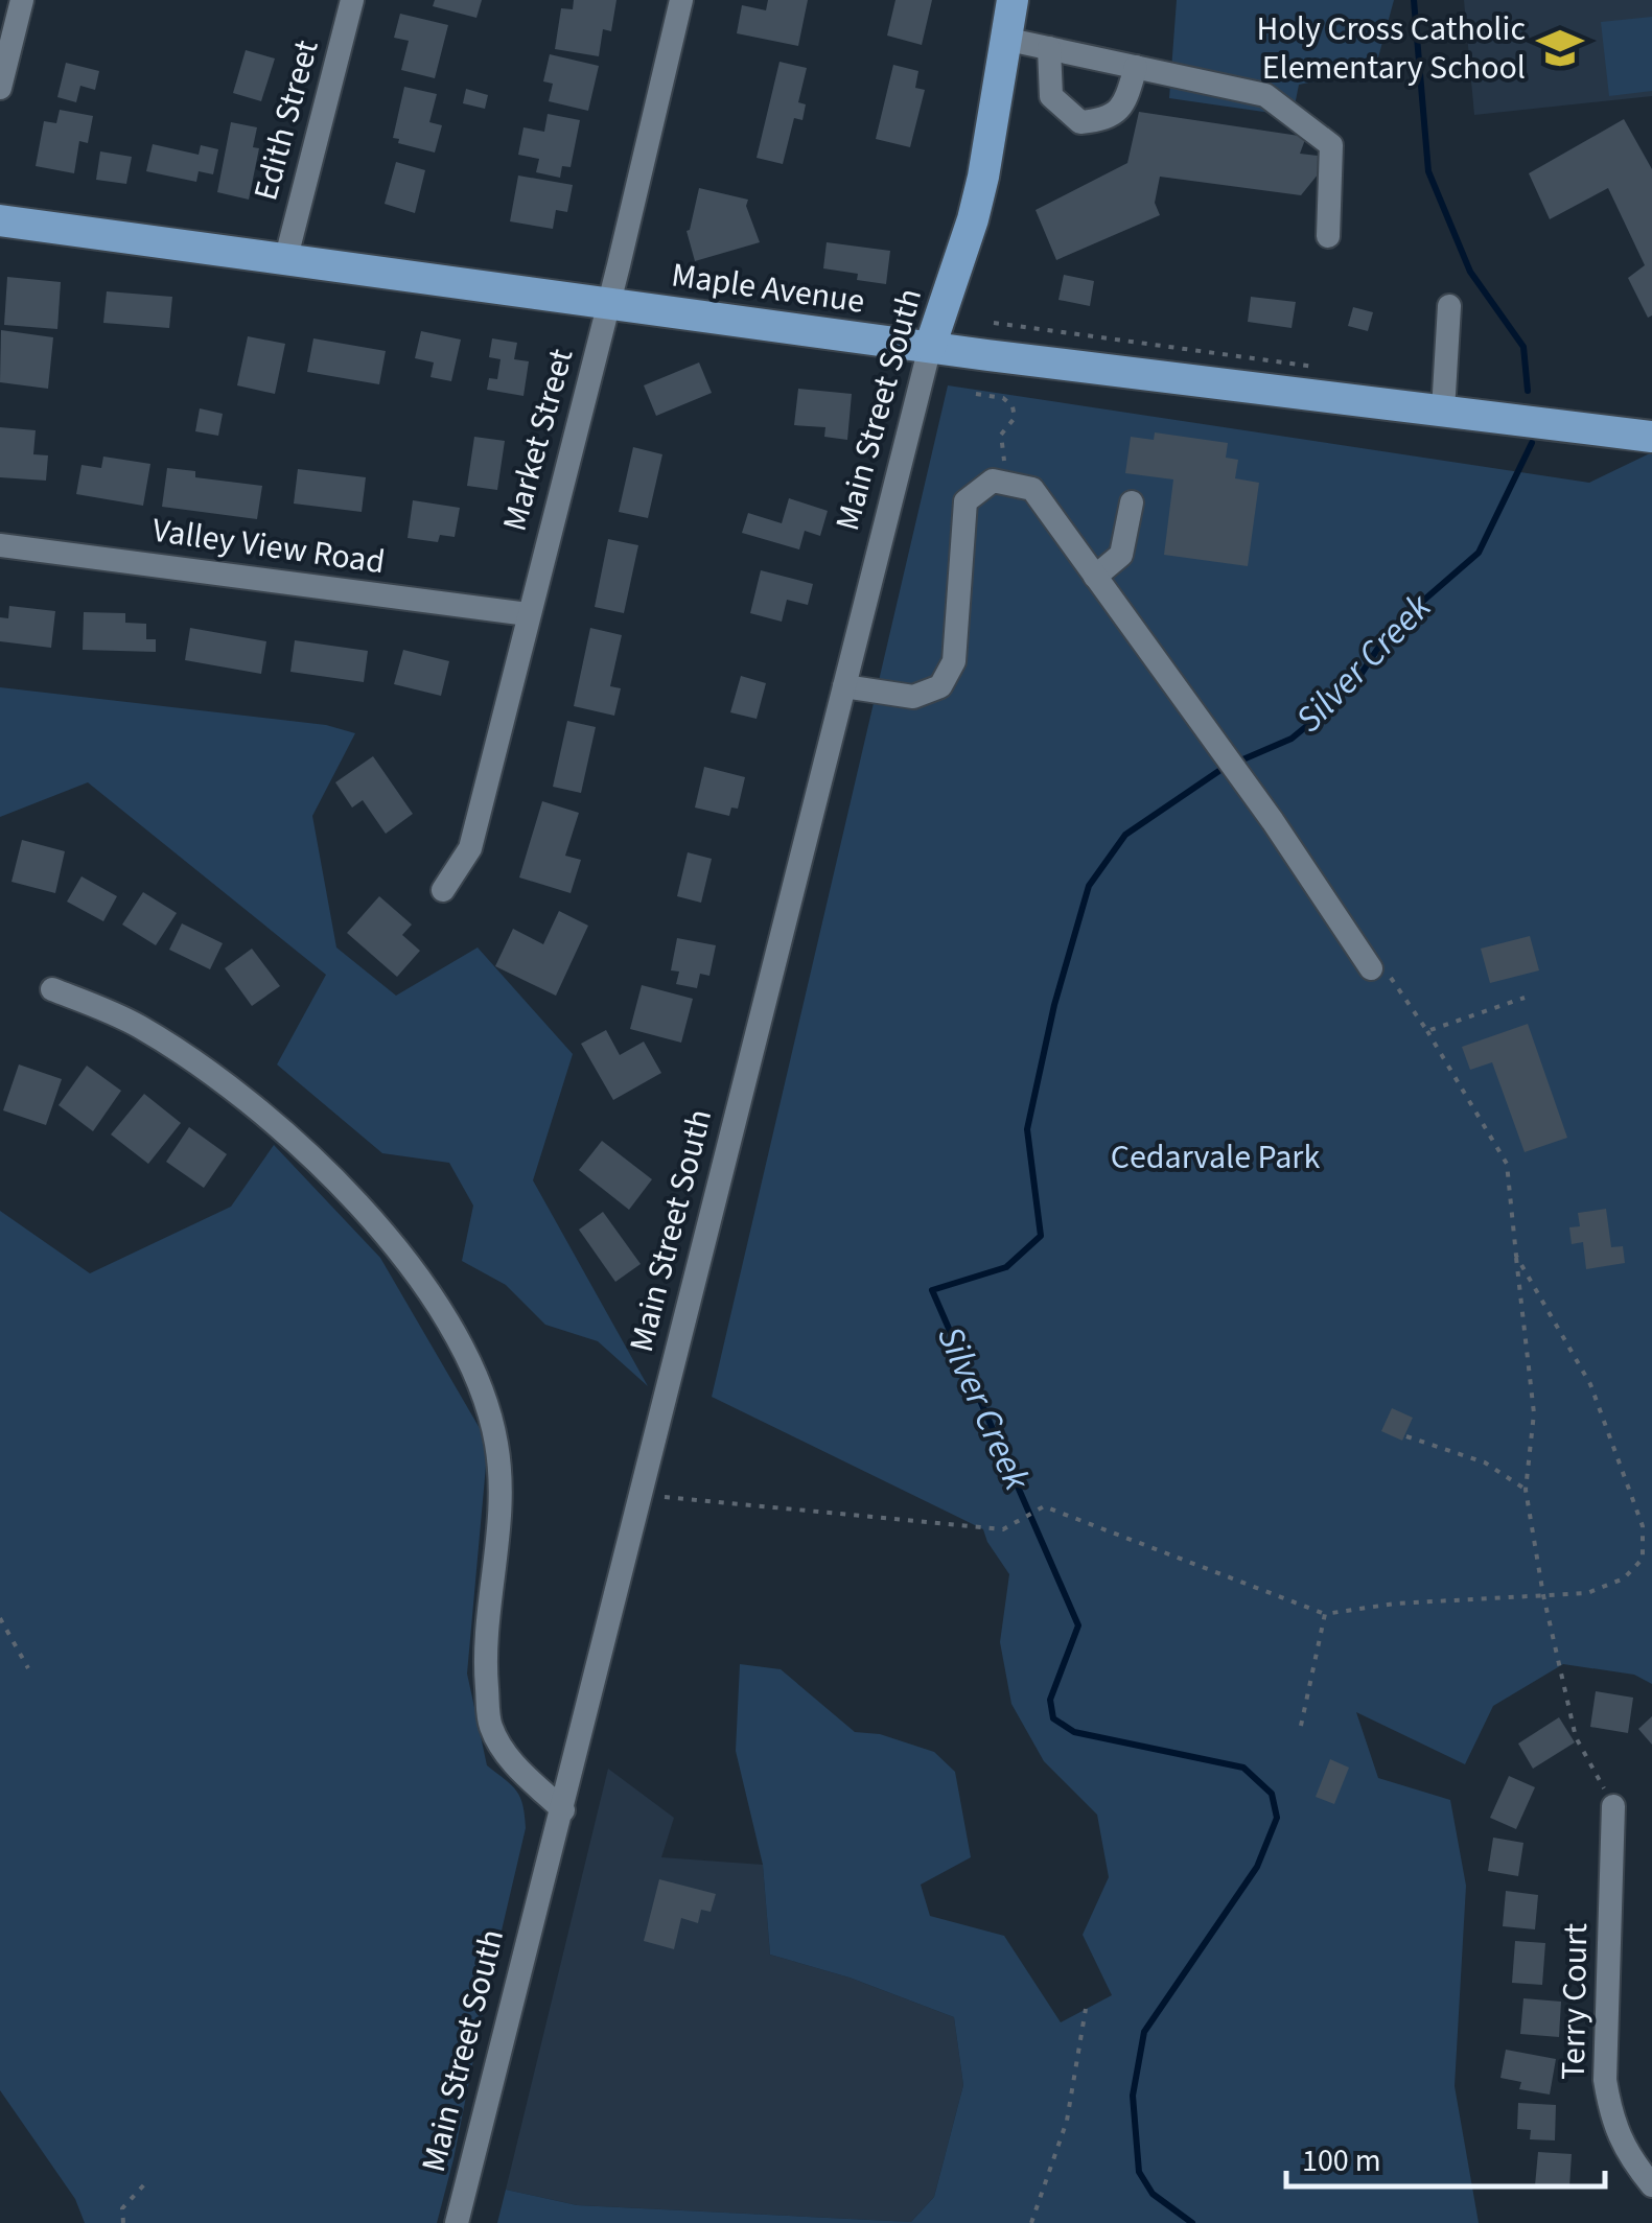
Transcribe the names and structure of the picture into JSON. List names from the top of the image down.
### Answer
{
  "streets": {
    "main road": ["Maple Avenue", "Main Street South"],
    "street": [
      "Edith Street",
      "Market Street",
      "Valley View Road",
      "Terry Court"
    ]
  },
  "crossings": [
    ["Edith Street", "Maple Avenue"],
    ["Maple Avenue", "Main Street South"],
    ["Maple Avenue", "Market Street"],
    ["Market Street", "Valley View Road"]
  ],
  "water": ["Silver Creek"],
  "parks": ["Cedarvale Park"],
  "places": {
    "school or university": ["Holy Cross Catholic Elementary School"]
  },
  "scale_bar": "100 m"
}
